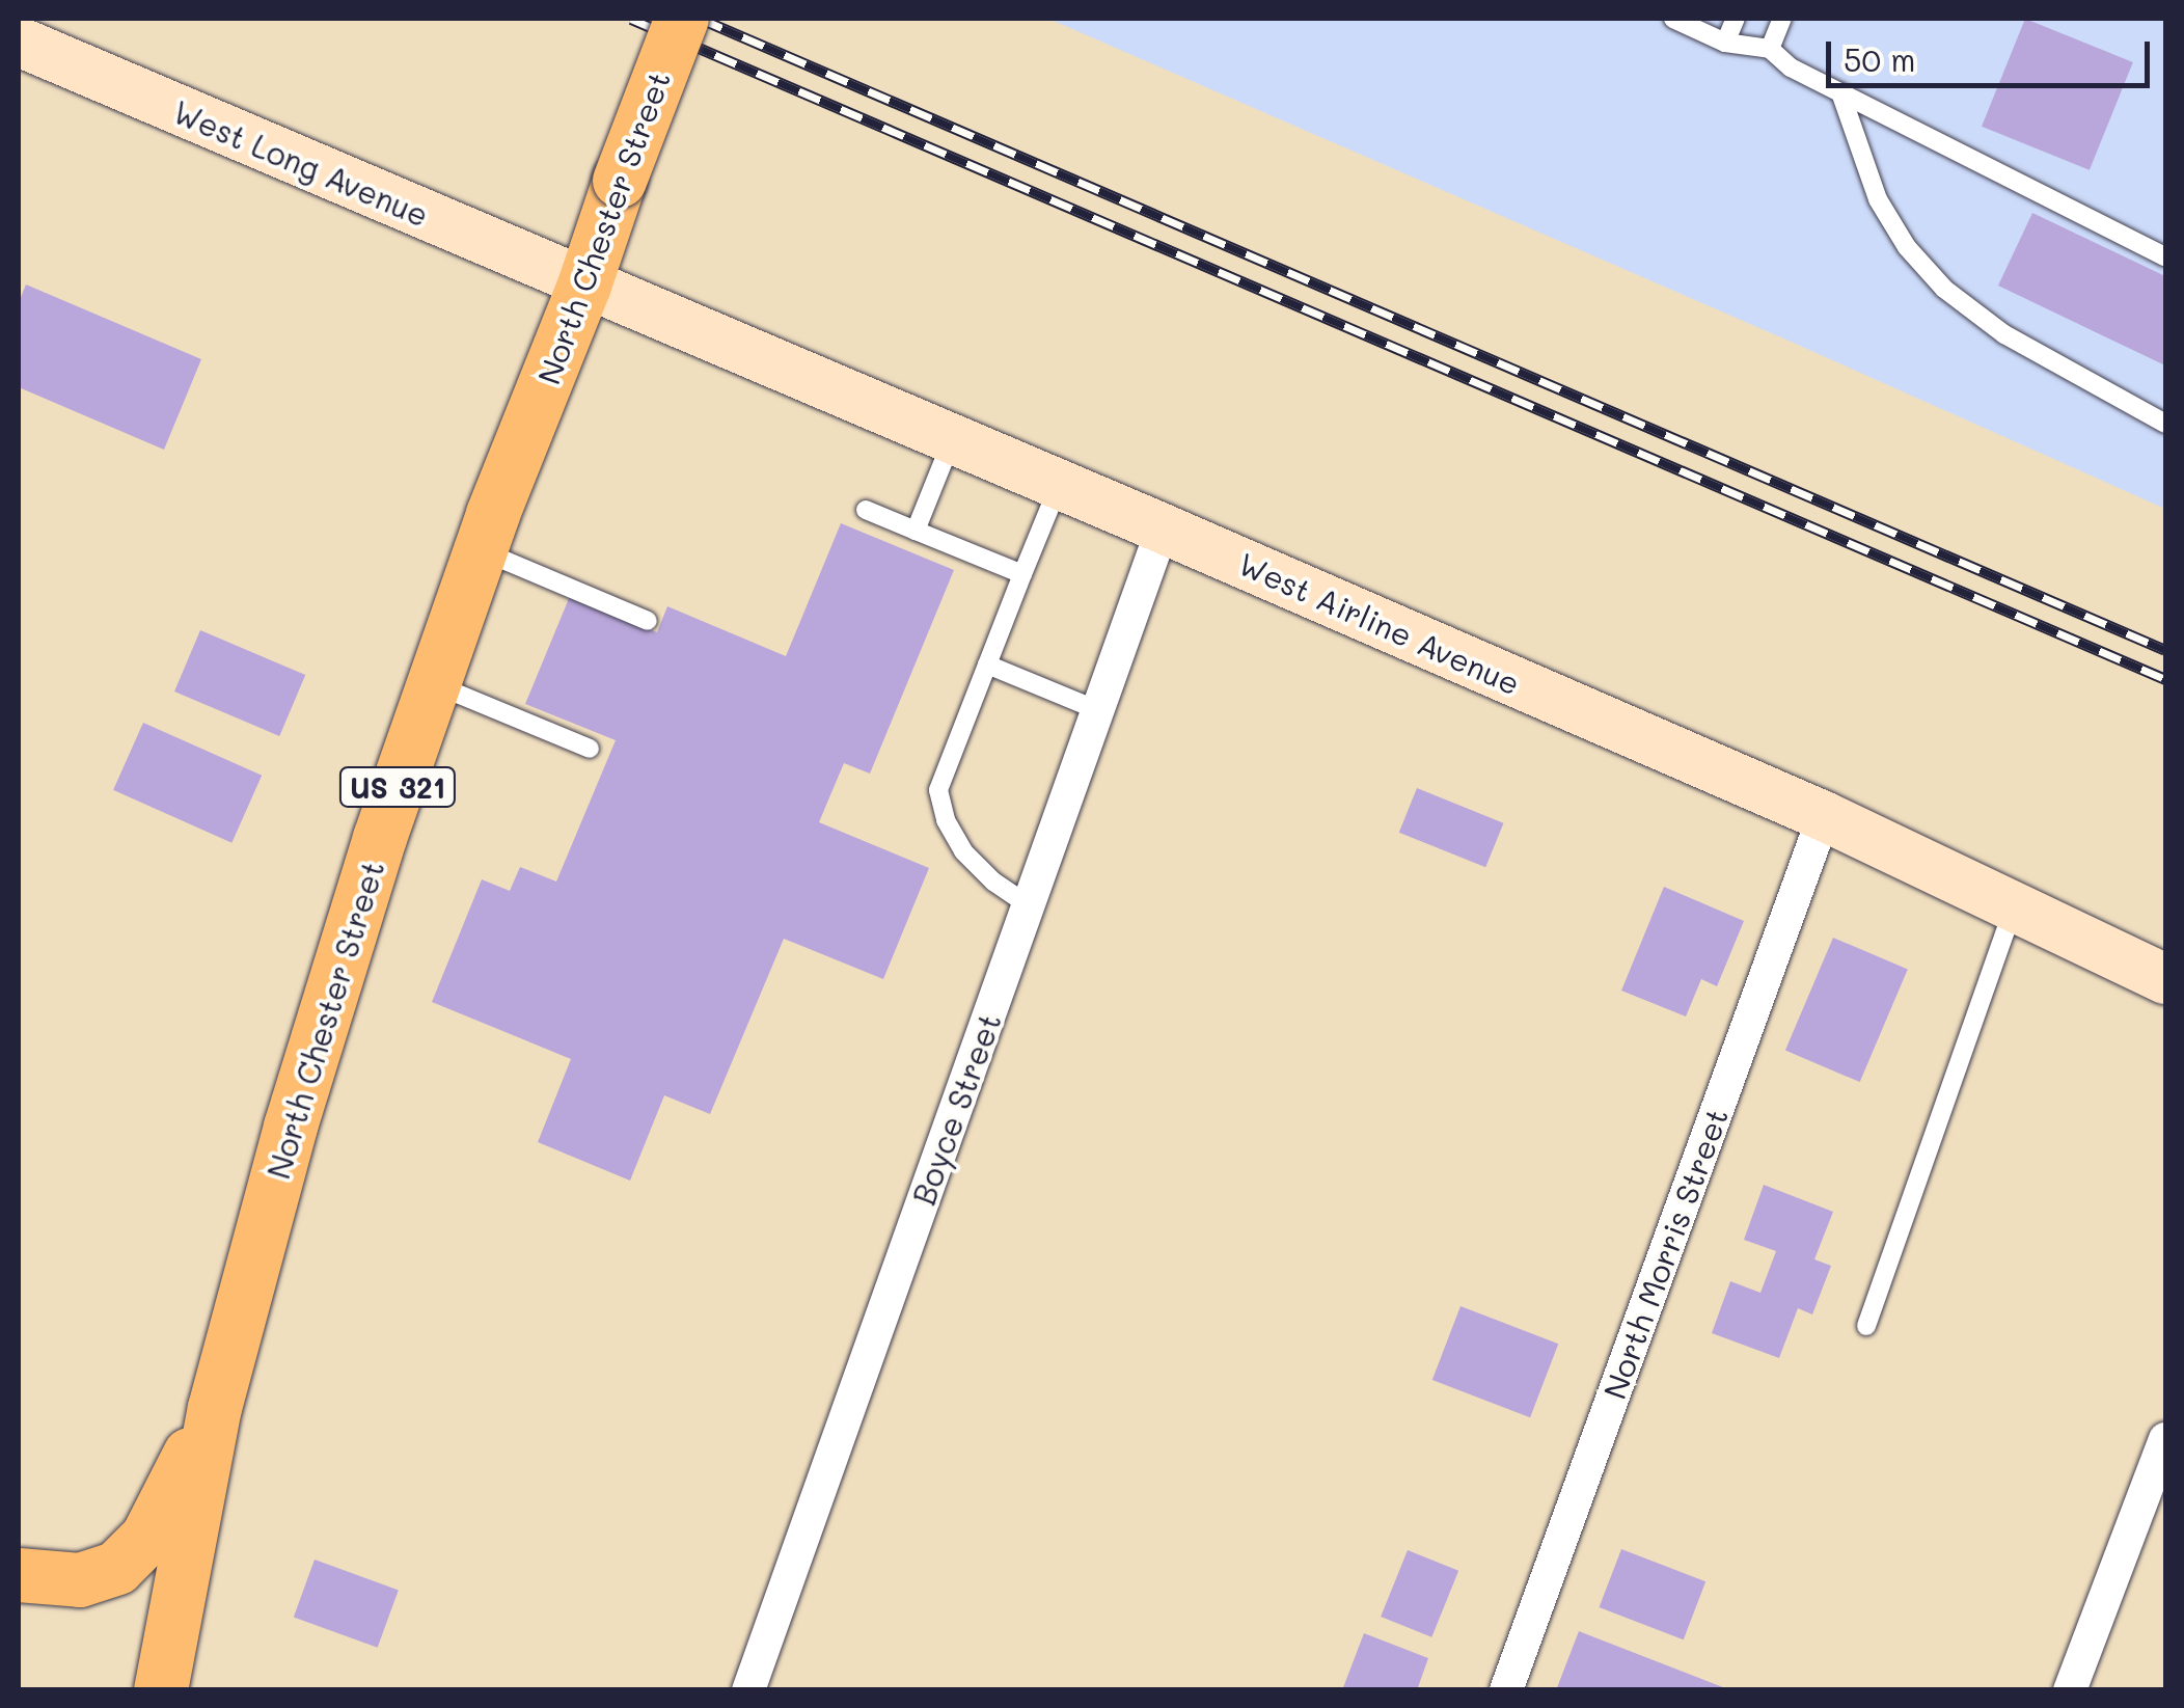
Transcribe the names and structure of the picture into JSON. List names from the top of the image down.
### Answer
{
  "streets": {
    "main road": [
      "West Long Avenue",
      "North Chester Street",
      "West Airline Avenue",
      "US 321"
    ],
    "street": ["Boyce Street", "North Morris Street"]
  },
  "crossings": [
    ["West Long Avenue", "North Chester Street"],
    ["West Long Avenue", "West Airline Avenue"],
    ["North Chester Street", "West Airline Avenue"],
    ["West Airline Avenue", "Boyce Street"],
    ["West Airline Avenue", "North Morris Street"]
  ],
  "scale_bar": "50 m"
}
